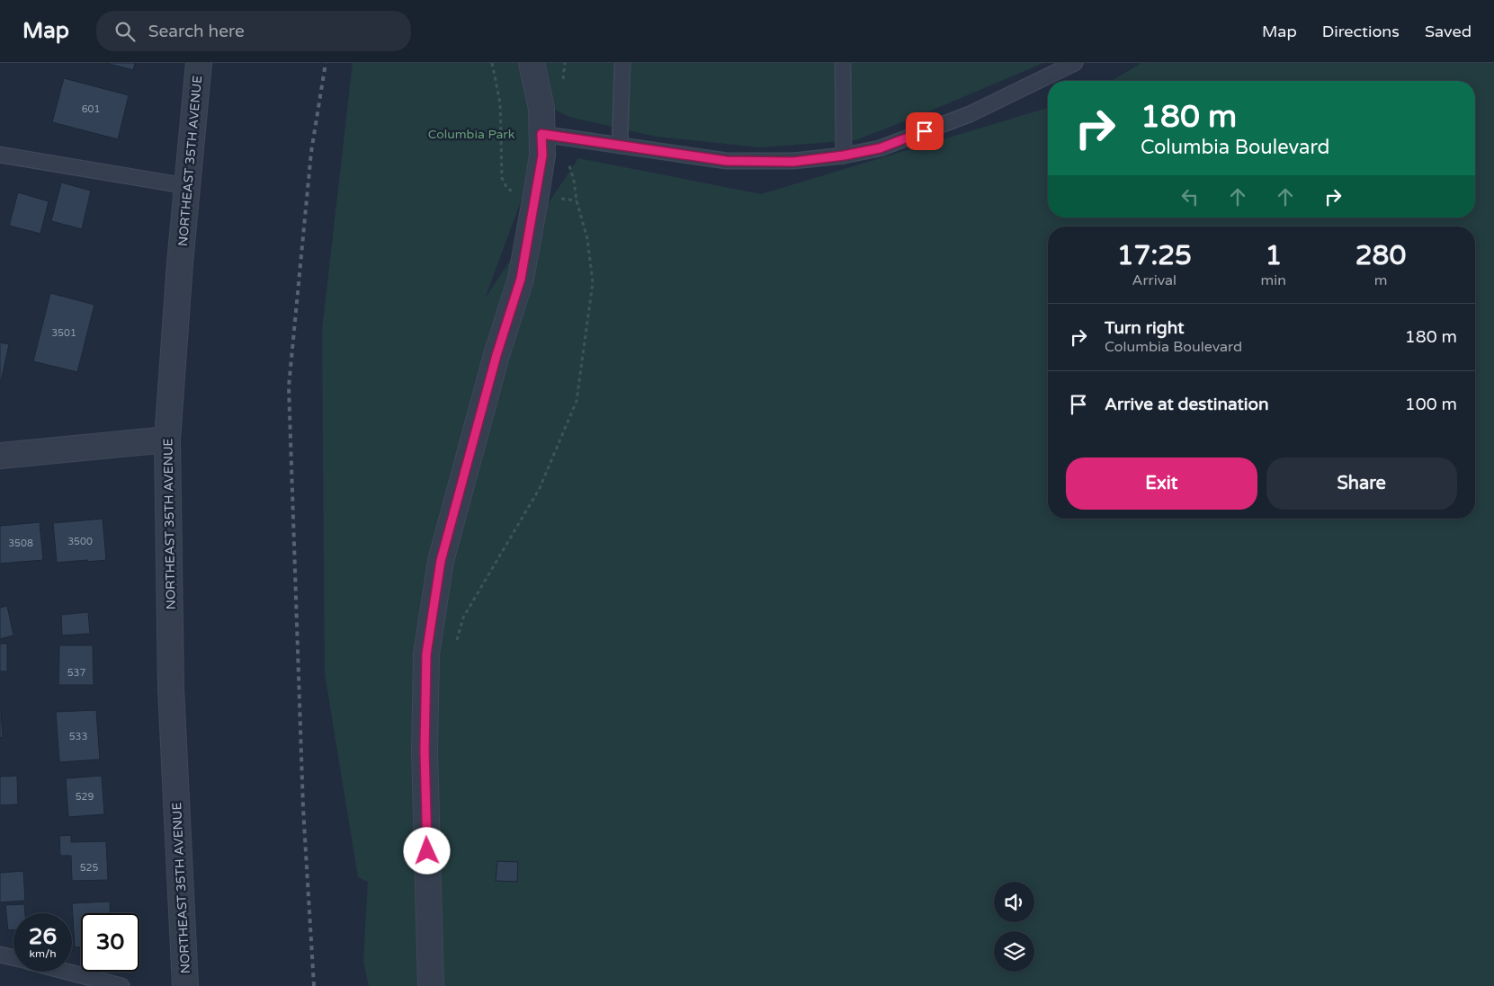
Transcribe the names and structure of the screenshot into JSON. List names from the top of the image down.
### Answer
{
  "streets": {
    "street": ["NORTHEAST 35TH AVENUE"]
  },
  "parks": ["Columbia Park"],
  "house_numbers": [
    "601",
    "3501",
    "3500",
    "3508",
    "537",
    "533",
    "529",
    "525"
  ],
  "page": {
    "header": "Map",
    "search": "Search here",
    "nav": ["Map", "Directions", "Saved"],
    "turn": ["180 m", "Columbia Boulevard"],
    "eta": [
      "17:25",
      "Arrival",
      "1",
      "min",
      "280",
      "m"
    ],
    "list": [
      {
        "name": "Turn right",
        "note": "Columbia Boulevard",
        "value": "180 m"
      },
      {
        "name": "Arrive at destination",
        "value": "100 m"
      }
    ],
    "buttons": ["Exit", "Share"],
    "speed": "26 km/h",
    "limit": "30"
  }
}
